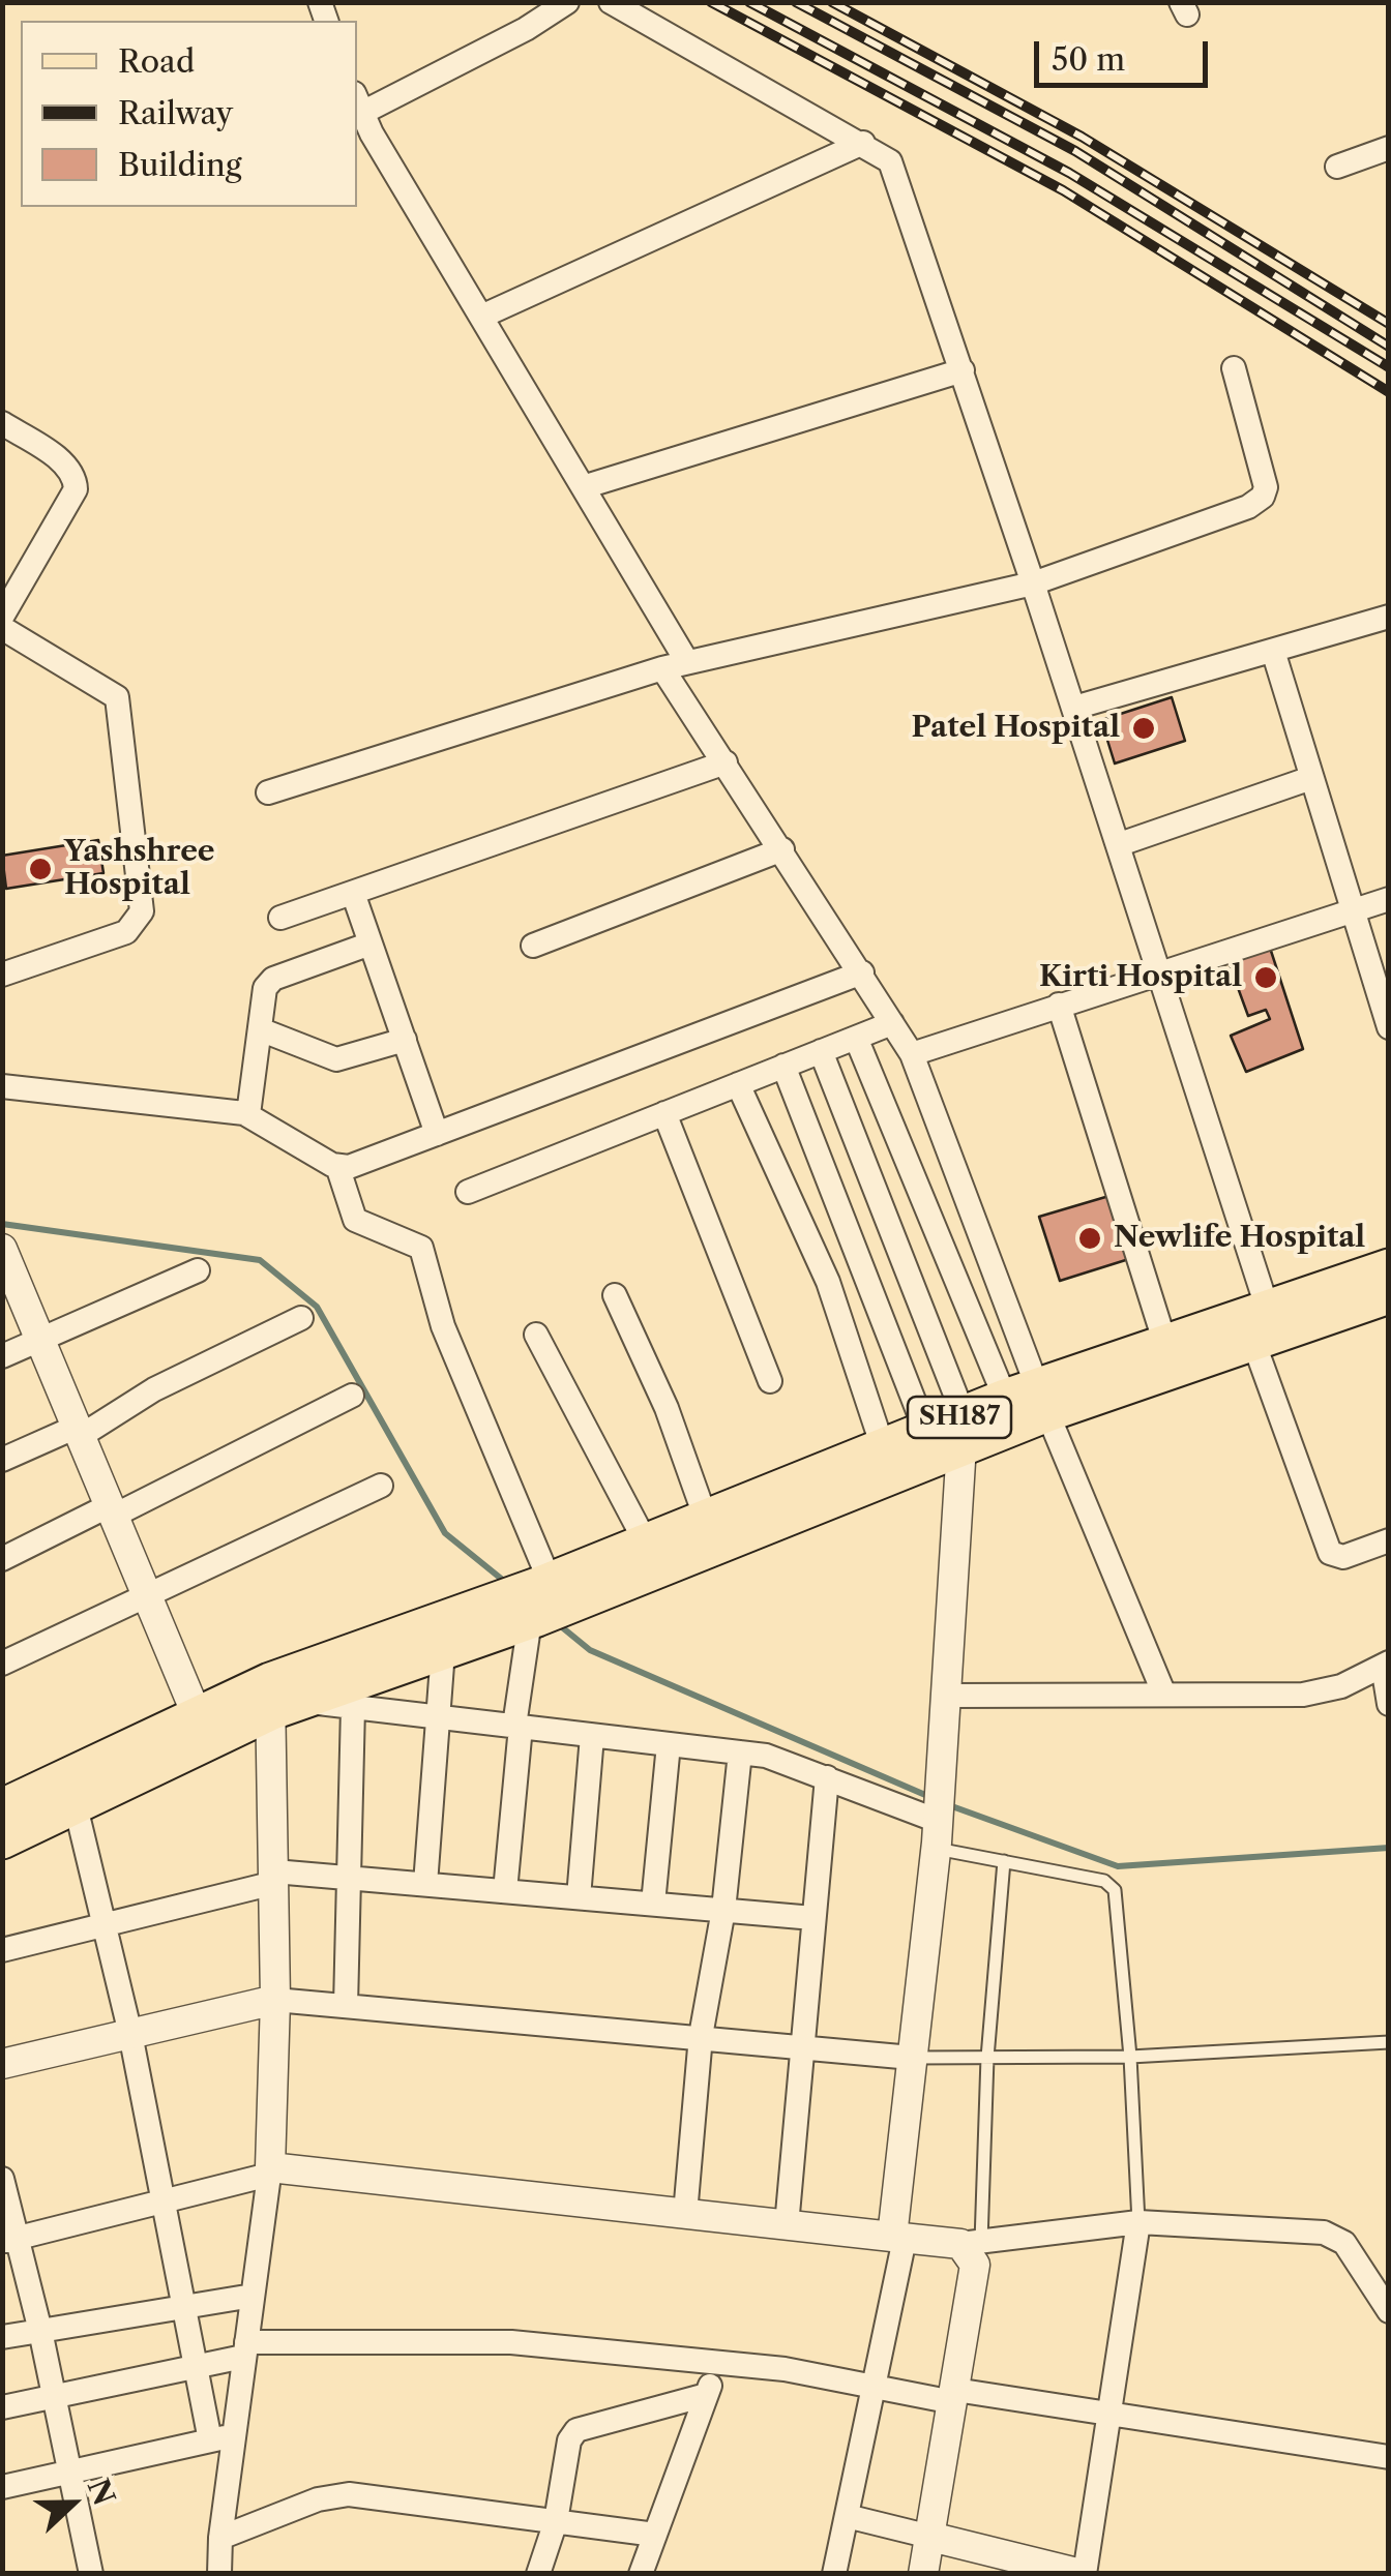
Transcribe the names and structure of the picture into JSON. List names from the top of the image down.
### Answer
{
  "streets": {
    "main road": ["SH187"]
  },
  "places": [
    "Patel Hospital",
    "Yashshree Hospital",
    "Kirti Hospital",
    "Newlife Hospital"
  ],
  "legend": ["Road", "Railway", "Building"],
  "scale_bar": "50 m",
  "north": "right"
}
